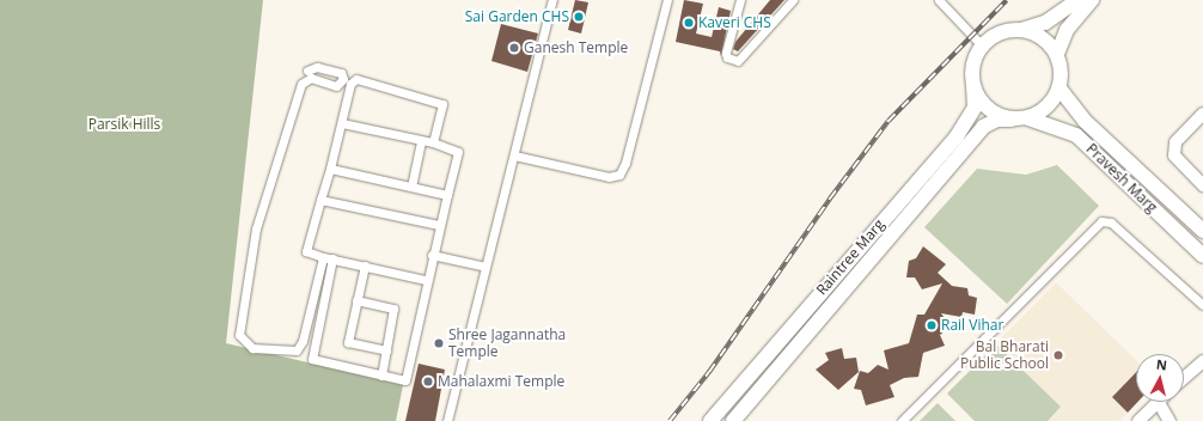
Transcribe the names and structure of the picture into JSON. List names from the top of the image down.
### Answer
{
  "streets": {
    "main road": ["Pravesh Marg", "Raintree Marg"]
  },
  "crossings": [
    ["Pravesh Marg", "Raintree Marg"]
  ],
  "parks": ["Parsik Hills"],
  "places": [
    "Sai Garden CHS",
    "Kaveri CHS",
    "Ganesh Temple",
    "Rail Vihar",
    "Shree Jagannatha Temple",
    "Bal Bharati Public School",
    "Mahalaxmi Temple"
  ],
  "north": "top"
}
